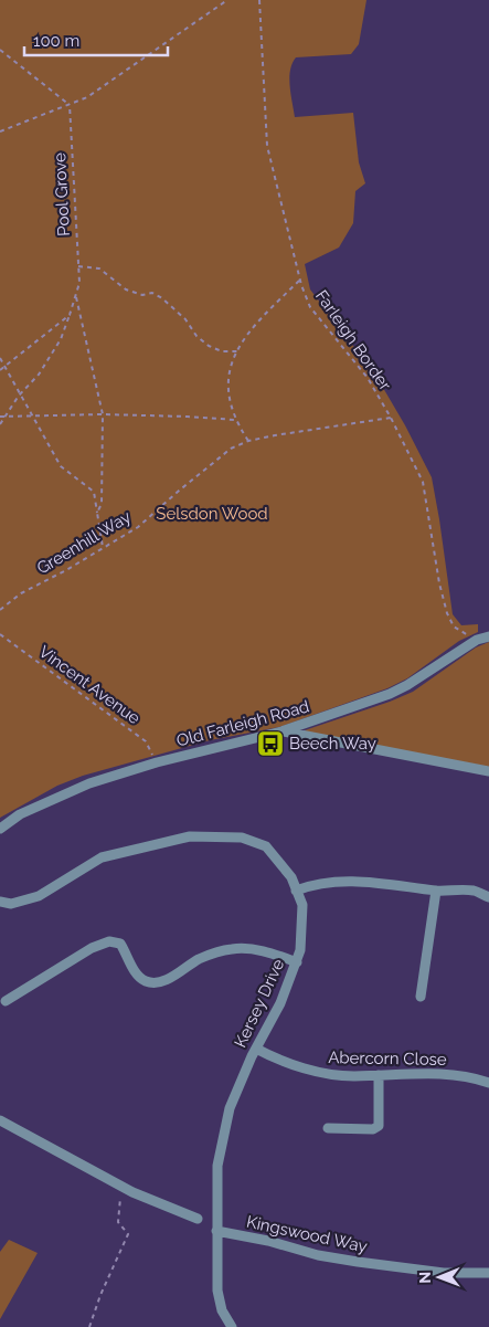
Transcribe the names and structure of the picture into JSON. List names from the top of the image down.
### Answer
{
  "streets": {
    "street": [
      "Old Farleigh Road",
      "Kersey Drive",
      "Abercorn Close",
      "Kingswood Way"
    ],
    "path": [
      "Pool Grove",
      "Farleigh Border",
      "Greenhill Way",
      "Vincent Avenue"
    ]
  },
  "crossings": [
    ["Farleigh Border", "Greenhill Way"],
    ["Farleigh Border", "Old Farleigh Road"],
    ["Vincent Avenue", "Old Farleigh Road"],
    ["Kersey Drive", "Abercorn Close"],
    ["Kersey Drive", "Kingswood Way"]
  ],
  "parks": ["Selsdon Wood"],
  "places": {
    "bus stop": ["Beech Way"]
  },
  "scale_bar": "100 m",
  "north": "left"
}
